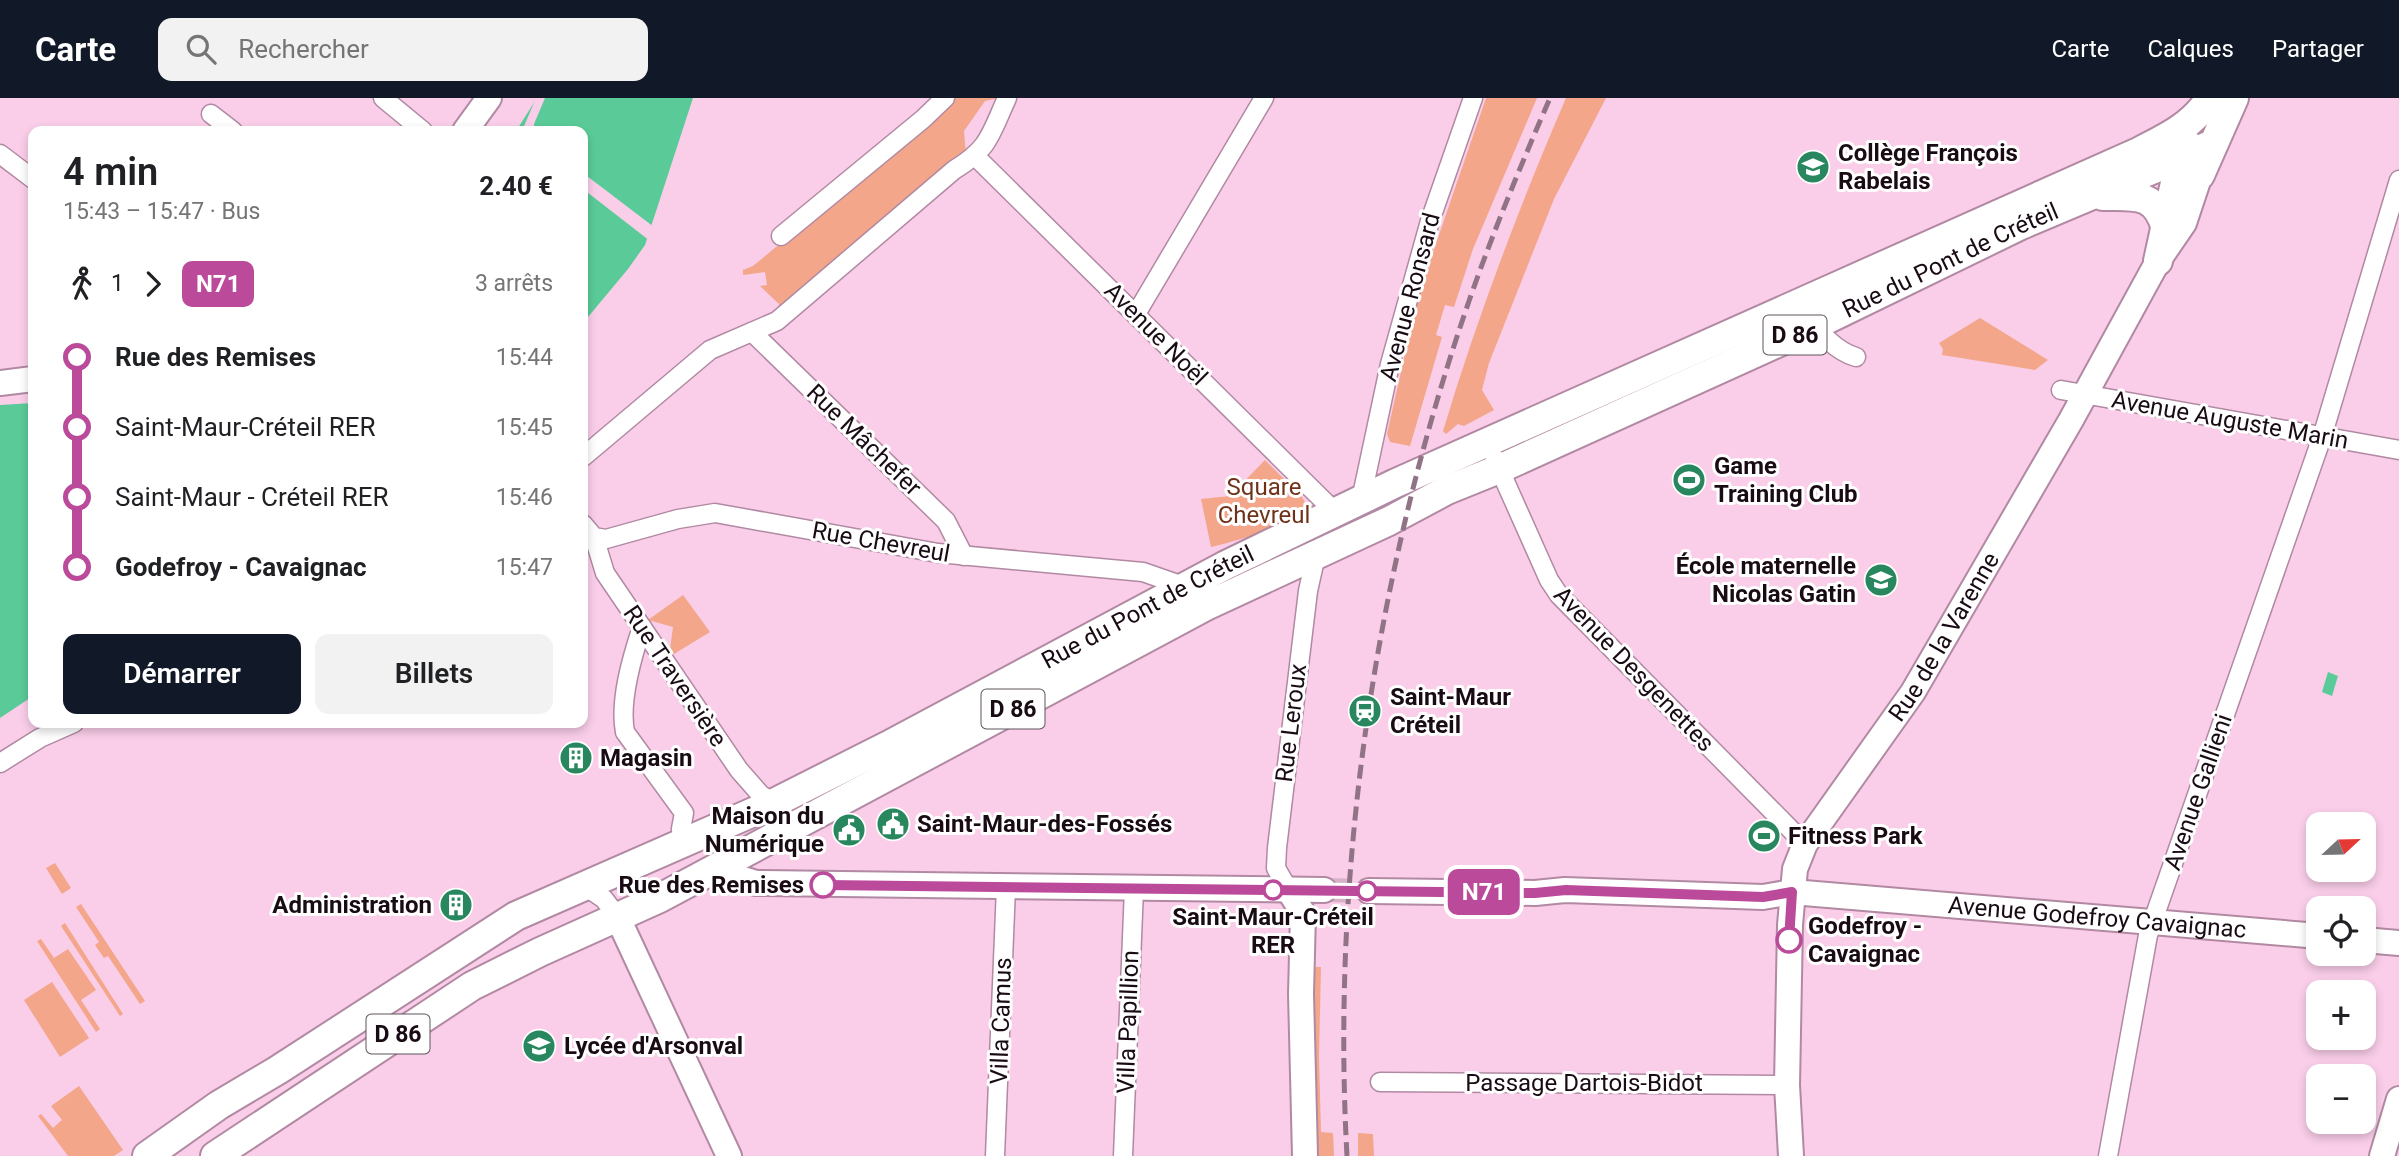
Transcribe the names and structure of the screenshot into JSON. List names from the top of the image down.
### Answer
{
  "streets": {
    "main road": ["Rue du Pont de Créteil", "D 86", "Rue de la Varenne"],
    "street": [
      "Avenue Ronsard",
      "Avenue Noël",
      "Avenue Auguste Marin",
      "Rue Mâchefer",
      "Rue Chevreul",
      "Avenue Desgenettes",
      "Rue Traversière",
      "Rue Leroux",
      "Avenue Gallieni",
      "Avenue Godefroy Cavaignac",
      "Villa Camus",
      "Villa Papillion",
      "Passage Dartois-Bidot"
    ]
  },
  "crossings": [
    ["Rue du Pont de Créteil", "Avenue Ronsard"],
    ["Rue du Pont de Créteil", "Avenue Noël"],
    ["Rue du Pont de Créteil", "Rue Chevreul"],
    ["Rue du Pont de Créteil", "Rue de la Varenne"],
    ["Rue du Pont de Créteil", "Avenue Desgenettes"],
    ["Rue du Pont de Créteil", "Rue Traversière"],
    ["Rue du Pont de Créteil", "Rue Leroux"],
    ["Avenue Auguste Marin", "Rue de la Varenne"],
    ["Avenue Auguste Marin", "Avenue Gallieni"],
    ["Rue Mâchefer", "Rue Chevreul"],
    ["Rue Chevreul", "Rue Traversière"],
    ["Rue de la Varenne", "Avenue Desgenettes"],
    ["Rue de la Varenne", "Avenue Godefroy Cavaignac"],
    ["Rue de la Varenne", "Passage Dartois-Bidot"],
    ["Avenue Gallieni", "Avenue Godefroy Cavaignac"]
  ],
  "parks": ["Square Chevreul"],
  "places": {
    "school or university": ["Collège François Rabelais", "École maternelle Nicolas Gatin", "Lycée d'Arsonval"],
    "sports": ["Game Training Club", "Fitness Park"],
    "station": ["Saint-Maur Créteil"],
    "building": ["Magasin", "Administration"],
    "public building": ["Saint-Maur-des-Fossés", "Maison du Numérique"],
    "other": ["Rue des Remises", "Saint-Maur-Créteil RER", "Godefroy - Cavaignac"]
  },
  "lines": ["bus line N71"],
  "north": "right",
  "page": {
    "header": "Carte",
    "search": "Rechercher",
    "nav": ["Carte", "Calques", "Partager"],
    "on_map": "N71",
    "heading": ["4 min", "15:43 – 15:47 · Bus", "2.40 €"],
    "legs": ["1", "N71", "3 arrêts"],
    "list": [
      {
        "name": "Rue des Remises",
        "value": "15:44"
      },
      {
        "name": "Saint-Maur-Créteil RER",
        "value": "15:45"
      },
      {
        "name": "Saint-Maur - Créteil RER",
        "value": "15:46"
      },
      {
        "name": "Godefroy - Cavaignac",
        "value": "15:47"
      }
    ],
    "buttons": ["Démarrer", "Billets"],
    "map_buttons": ["+", "−"]
  }
}
